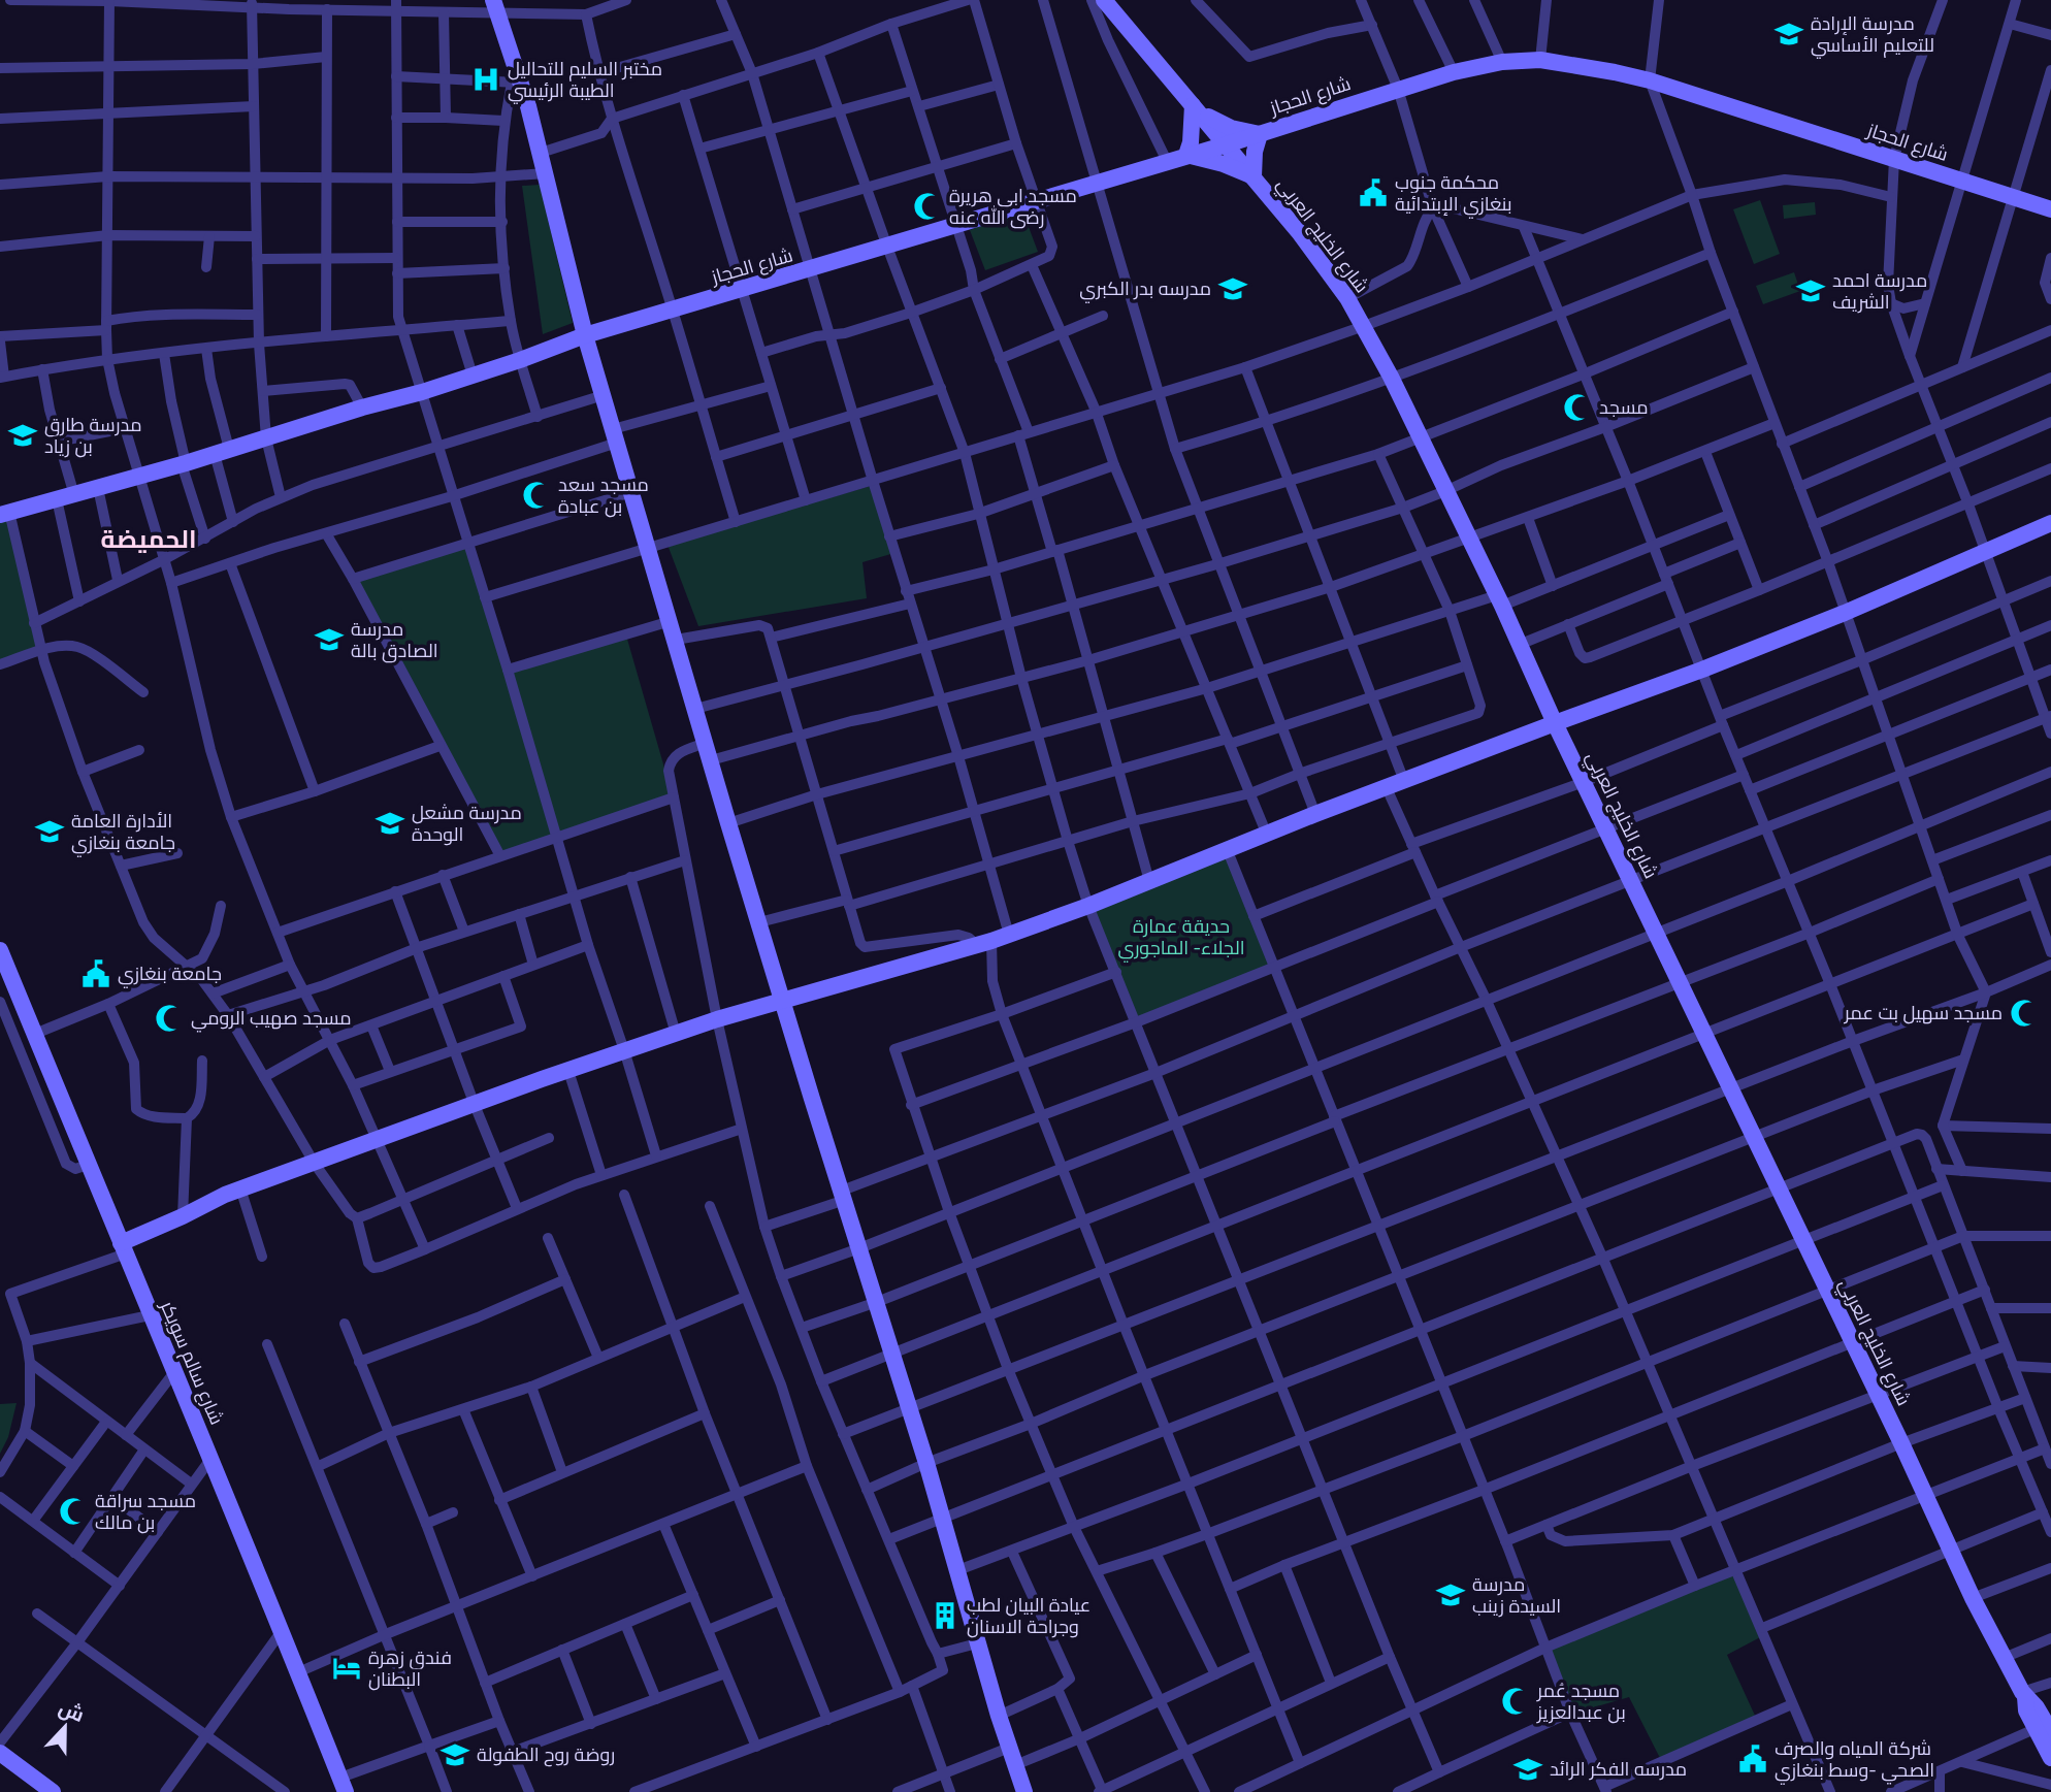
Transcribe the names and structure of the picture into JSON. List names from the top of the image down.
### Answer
{
  "streets": {
    "street": ["شارع الحجاز", "شارع الخليج العربي", "شارع سالم سويكر"]
  },
  "crossings": [
    ["شارع الحجاز", "شارع الخليج العربي"]
  ],
  "districts": ["الحميضة"],
  "parks": ["حديقة عمارة الجلاء- الماجوري"],
  "places": {
    "school or university": [
      "مدرسة الإرادة للتعليم الأساسي",
      "مدرسه بدر الكبري",
      "مدرسة احمد الشريف",
      "مدرسة طارق بن زياد",
      "مدرسة الصادق بالة",
      "مدرسة مشعل الوحدة",
      "الأدارة العامة جامعة بنغازي",
      "مدرسة السيدة زينب",
      "روضة روح الطفولة",
      "مدرسه الفكر الرائد"
    ],
    "hospital": ["مختبر السليم للتحاليل الطيبة الرئيسي"],
    "public building": ["محكمة جنوب بنغازي الإبتدائية", "جامعة بنغازي", "شركة المياه والصرف الصحي -وسط بنغازي"],
    "mosque": [
      "مسجد ابي هريرة رضى الله عنه",
      "مسجد",
      "مسجد سعد بن عبادة",
      "مسجد سهيل بت عمر",
      "مسجد صهيب الرومي",
      "مسجد سراقة بن مالك",
      "مسجد عُمر بن عبدالعزيز"
    ],
    "building": ["عيادة البيان لطب وجراحة الاسنان"],
    "hotel": ["فندق زهرة البطنان"]
  },
  "north": "top"
}
